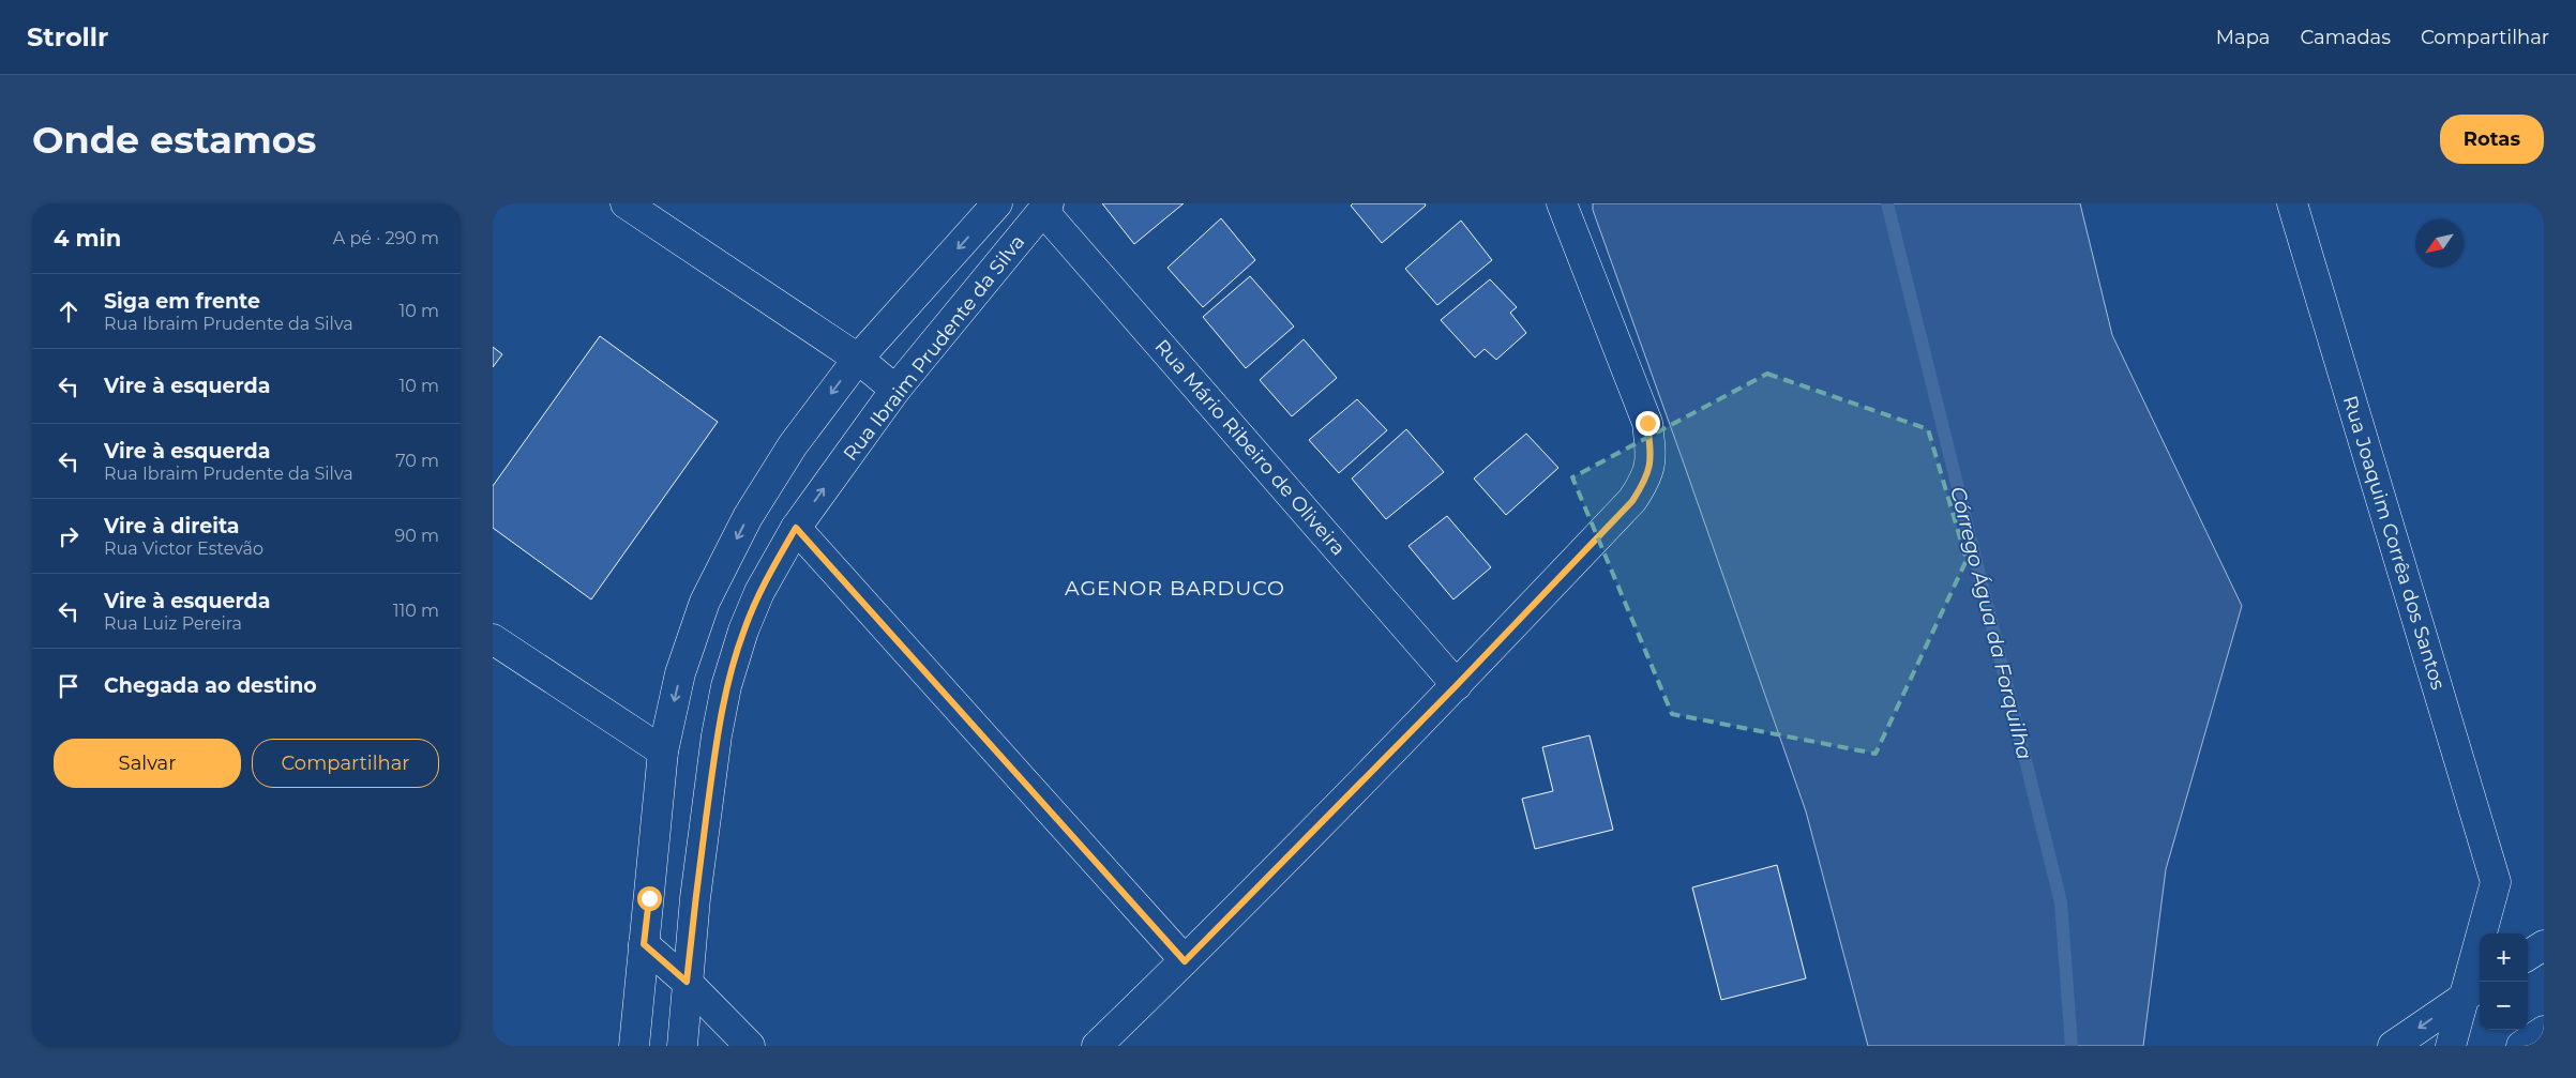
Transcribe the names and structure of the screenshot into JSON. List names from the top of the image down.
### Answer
{
  "streets": {
    "street": ["Rua Ibraim Prudente da Silva", "Rua Mário Ribeiro de Oliveira", "Rua Joaquim Corrêa dos Santos"]
  },
  "crossings": [
    ["Rua Ibraim Prudente da Silva", "Rua Mário Ribeiro de Oliveira"]
  ],
  "districts": ["AGENOR BARDUCO"],
  "water": ["Córrego Água da Forquilha"],
  "north": "bottom left",
  "page": {
    "header": "Strollr",
    "nav": ["Mapa", "Camadas", "Compartilhar"],
    "buttons": [
      "Rotas",
      ["Salvar", "Compartilhar"]
    ],
    "title": "Onde estamos",
    "heading": ["4 min", "A pé · 290 m"],
    "list": [
      ["Siga em frente", "Rua Ibraim Prudente da Silva", "10 m"],
      ["Vire à esquerda", "10 m"],
      ["Vire à esquerda", "Rua Ibraim Prudente da Silva", "70 m"],
      ["Vire à direita", "Rua Victor Estevão", "90 m"],
      ["Vire à esquerda", "Rua Luiz Pereira", "110 m"],
      "Chegada ao destino"
    ],
    "map_buttons": ["+", "−"]
  }
}
